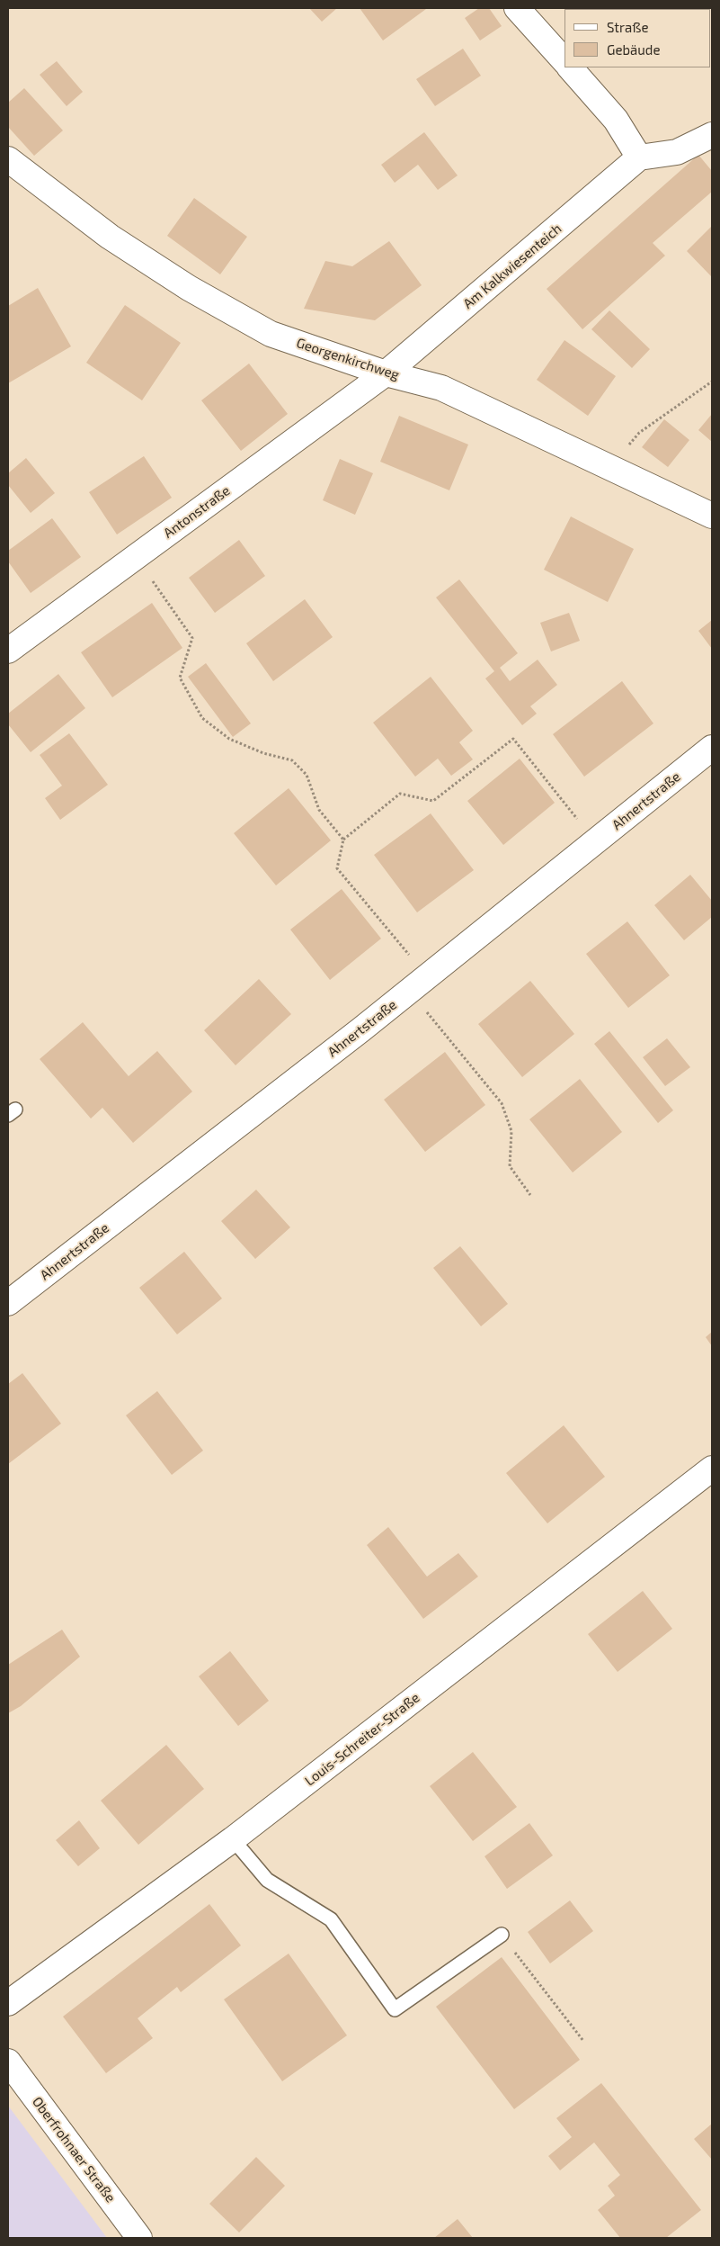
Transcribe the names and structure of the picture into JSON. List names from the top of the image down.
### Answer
{
  "streets": {
    "street": [
      "Am Kalkwiesenteich",
      "Georgenkirchweg",
      "Antonstraße",
      "Ahnertstraße",
      "Louis-Schreiter-Straße",
      "Oberfrohnaer Straße"
    ]
  },
  "crossings": [
    ["Am Kalkwiesenteich", "Georgenkirchweg"],
    ["Am Kalkwiesenteich", "Antonstraße"],
    ["Georgenkirchweg", "Antonstraße"]
  ],
  "legend": ["Straße", "Gebäude"]
}
